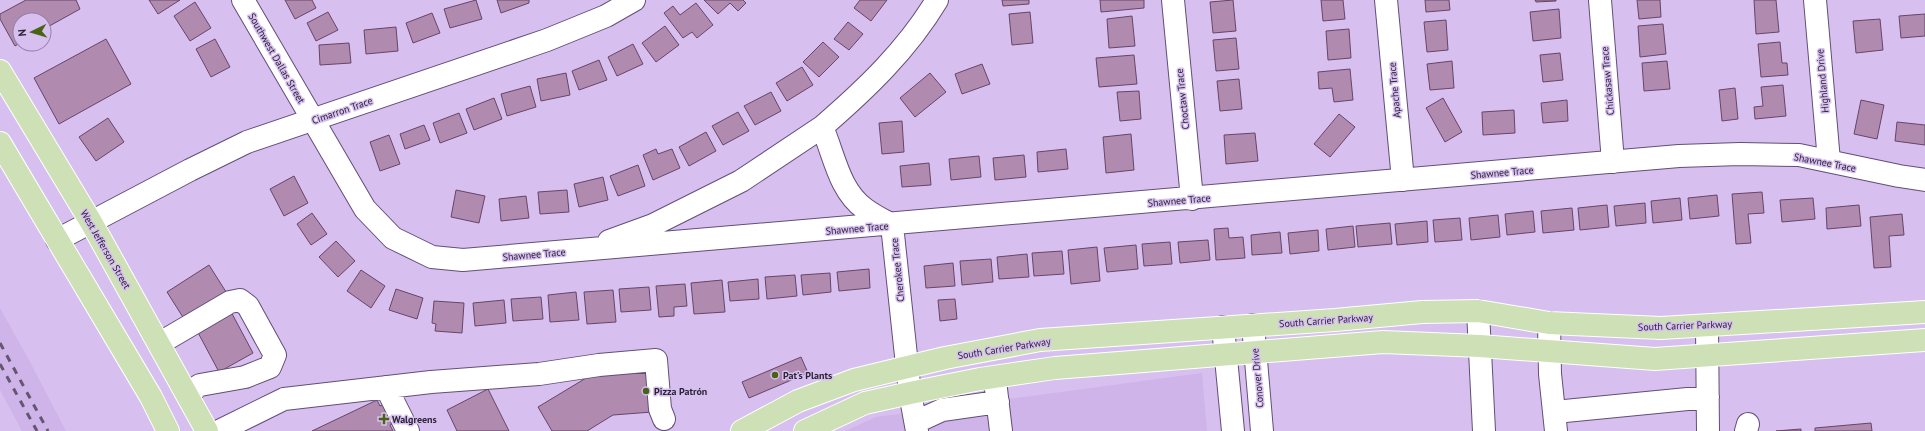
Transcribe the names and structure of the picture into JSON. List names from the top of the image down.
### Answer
{
  "streets": {
    "main road": ["West Jefferson Street", "South Carrier Parkway"],
    "street": [
      "Southwest Dallas Street",
      "Chickasaw Trace",
      "Highland Drive",
      "Apache Trace",
      "Choctaw Trace",
      "Cimarron Trace",
      "Shawnee Trace",
      "Cherokee Trace",
      "Conover Drive"
    ]
  },
  "crossings": [
    ["Southwest Dallas Street", "Cimarron Trace"],
    ["Southwest Dallas Street", "Shawnee Trace"],
    ["Chickasaw Trace", "Shawnee Trace"],
    ["Highland Drive", "Shawnee Trace"],
    ["Apache Trace", "Shawnee Trace"],
    ["Choctaw Trace", "Shawnee Trace"],
    ["Cimarron Trace", "West Jefferson Street"],
    ["Shawnee Trace", "Cherokee Trace"],
    ["Cherokee Trace", "South Carrier Parkway"],
    ["South Carrier Parkway", "Conover Drive"]
  ],
  "places": {
    "other": ["Pat's Plants", "Pizza Patrón"],
    "health": ["Walgreens"]
  },
  "north": "left"
}
